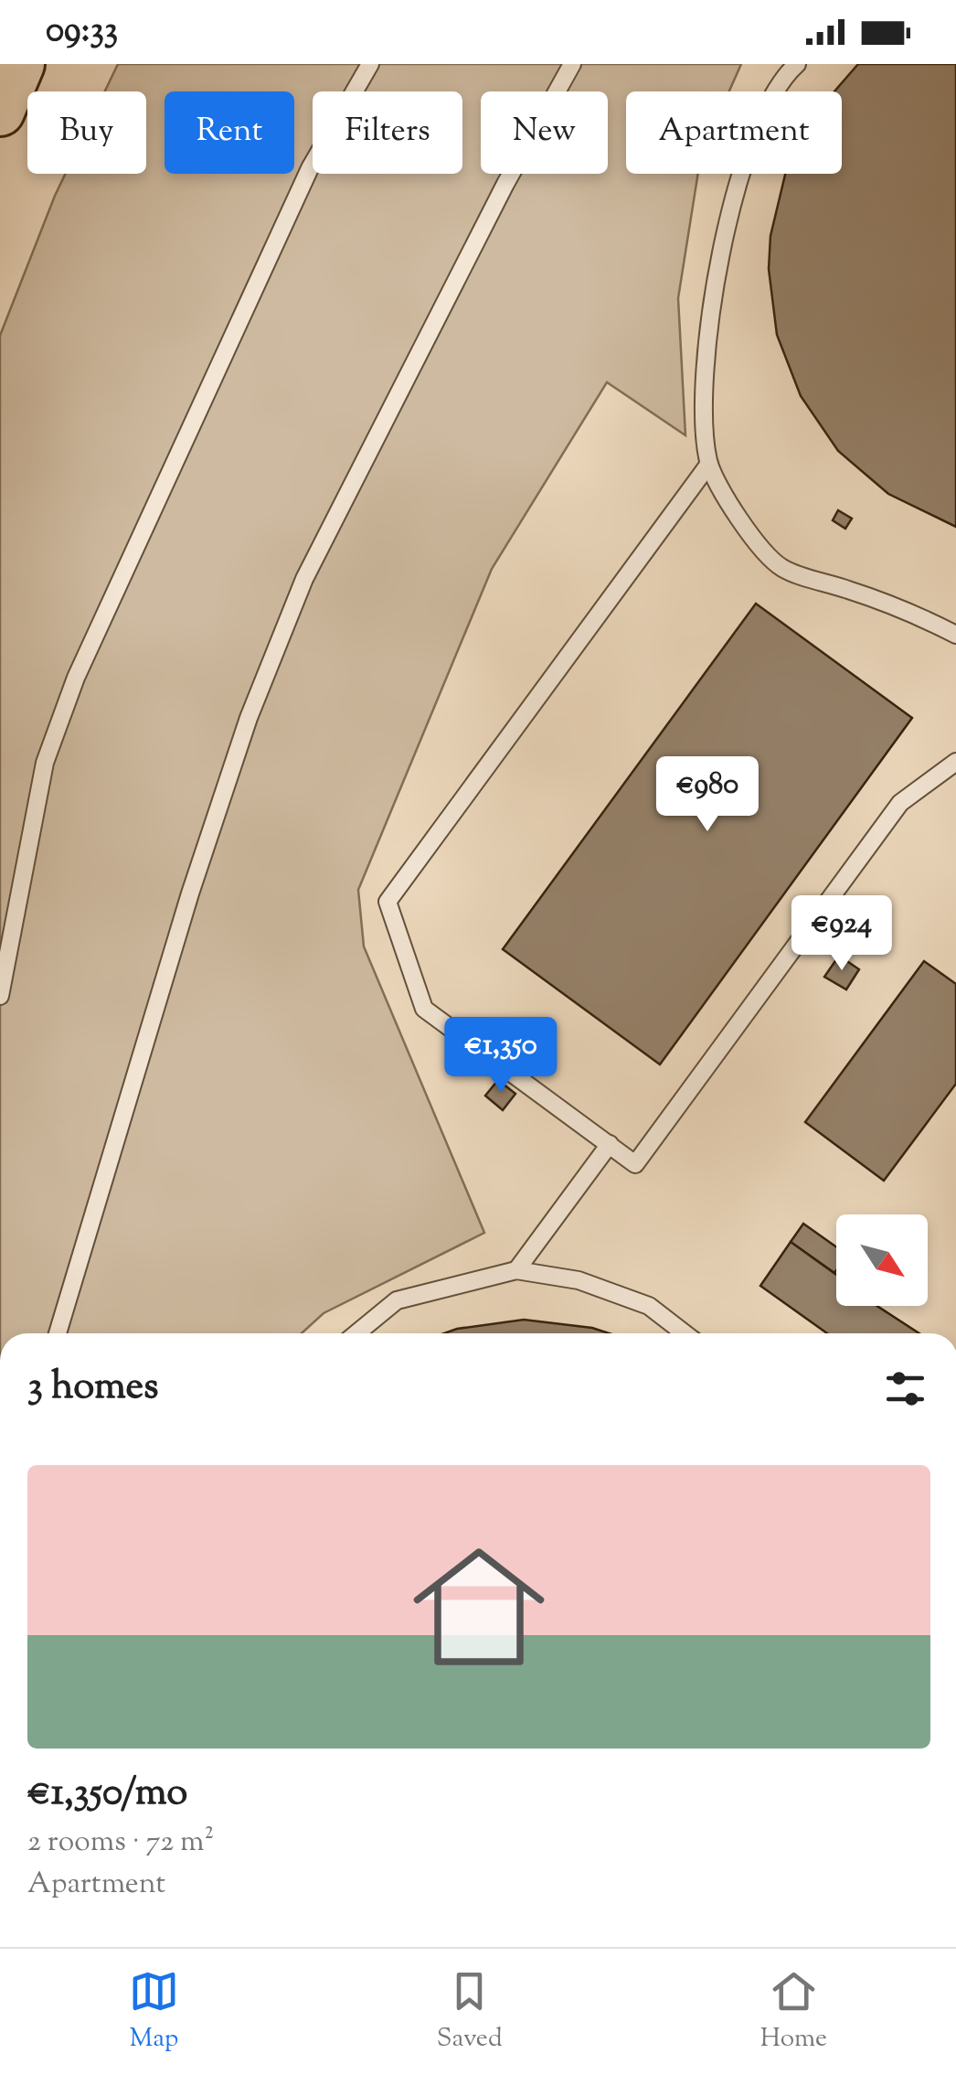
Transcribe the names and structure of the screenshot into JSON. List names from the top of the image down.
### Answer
{
  "north": "bottom right",
  "page": {
    "status": "09:33",
    "chip": [
      "Buy",
      "Rent",
      "Filters",
      "New",
      "Apartment"
    ],
    "price": ["€980", "€924", "€1,350"],
    "heading": "3 homes",
    "list": [
      {
        "name": "€1,350/mo",
        "note": "2 rooms · 72 m² · Apartment"
      }
    ],
    "tabs": ["Map", "Saved", "Home"]
  }
}
